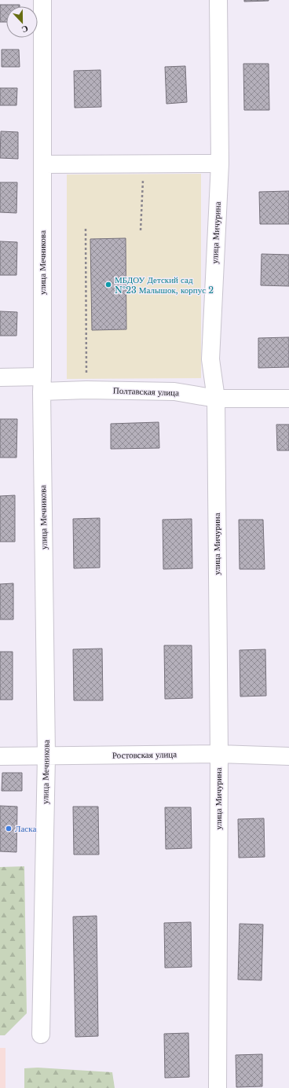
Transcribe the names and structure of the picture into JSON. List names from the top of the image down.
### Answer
{
  "streets": {
    "street": [
      "улица Мичурина",
      "улица Мечникова",
      "Полтавская улица",
      "Ростовская улица"
    ]
  },
  "crossings": [
    ["улица Мичурина", "Полтавская улица"],
    ["улица Мичурина", "Ростовская улица"],
    ["улица Мечникова", "Полтавская улица"],
    ["улица Мечникова", "Ростовская улица"]
  ],
  "places": ["МБДОУ Детский сад №23 Малышок, корпус 2", "Ласка"],
  "north": "bottom"
}
